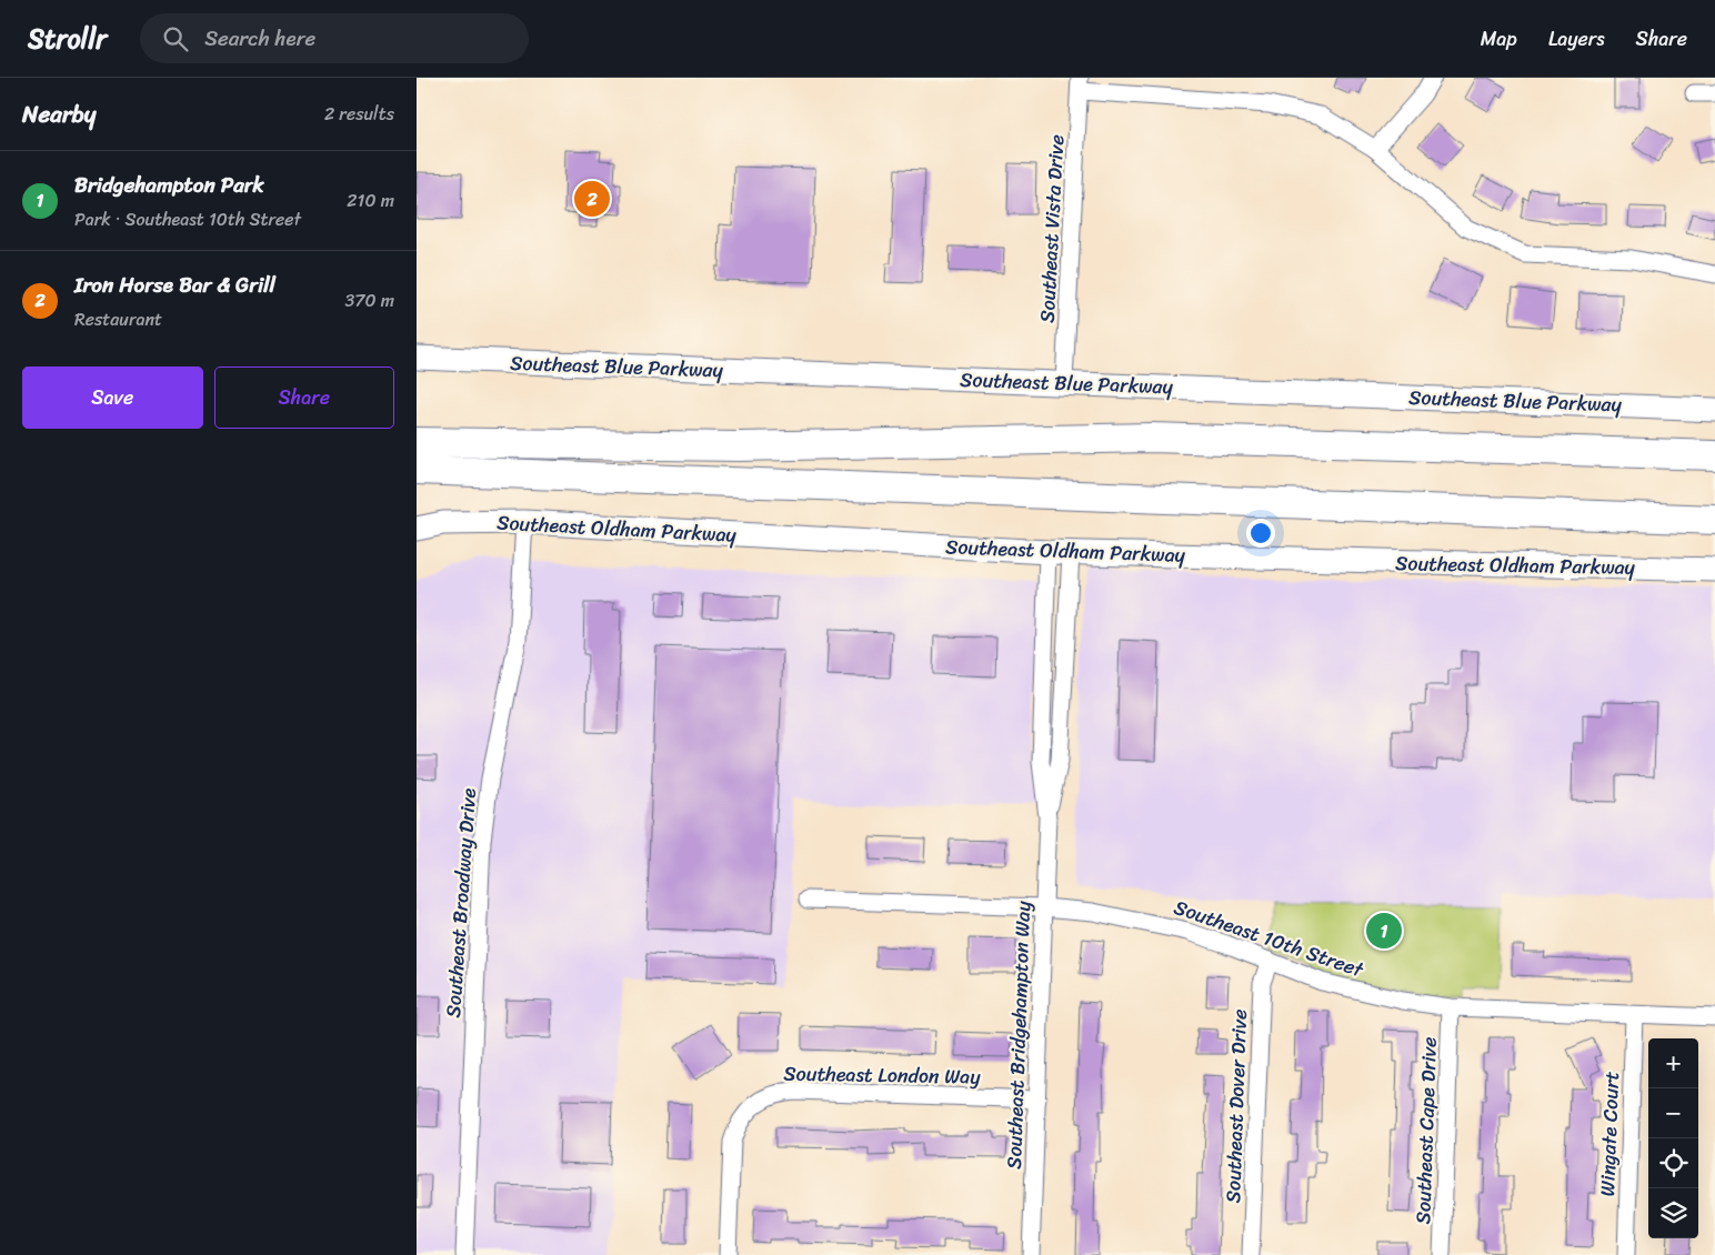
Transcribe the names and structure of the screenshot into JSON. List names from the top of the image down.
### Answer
{
  "streets": {
    "street": [
      "Southeast Vista Drive",
      "Southeast Blue Parkway",
      "Southeast Oldham Parkway",
      "Southeast Broadway Drive",
      "Southeast 10th Street",
      "Southeast Bridgehampton Way",
      "Southeast London Way",
      "Southeast Dover Drive",
      "Southeast Cape Drive",
      "Wingate Court"
    ]
  },
  "crossings": [
    ["Southeast Vista Drive", "Southeast Blue Parkway"],
    ["Southeast Oldham Parkway", "Southeast Broadway Drive"],
    ["Southeast Oldham Parkway", "Southeast Bridgehampton Way"],
    ["Southeast 10th Street", "Southeast Bridgehampton Way"],
    ["Southeast 10th Street", "Southeast Dover Drive"],
    ["Southeast 10th Street", "Southeast Cape Drive"],
    ["Southeast 10th Street", "Wingate Court"],
    ["Southeast Bridgehampton Way", "Southeast London Way"]
  ],
  "page": {
    "header": "Strollr",
    "search": "Search here",
    "nav": ["Map", "Layers", "Share"],
    "heading": ["Nearby", "2 results"],
    "list": [
      {
        "mark": "1",
        "name": "Bridgehampton Park",
        "note": "Park · Southeast 10th Street",
        "value": "210 m"
      },
      {
        "mark": "2",
        "name": "Iron Horse Bar & Grill",
        "note": "Restaurant",
        "value": "370 m"
      }
    ],
    "pins": ["2", "1"],
    "buttons": ["Save", "Share"],
    "map_buttons": ["+", "−"]
  }
}
